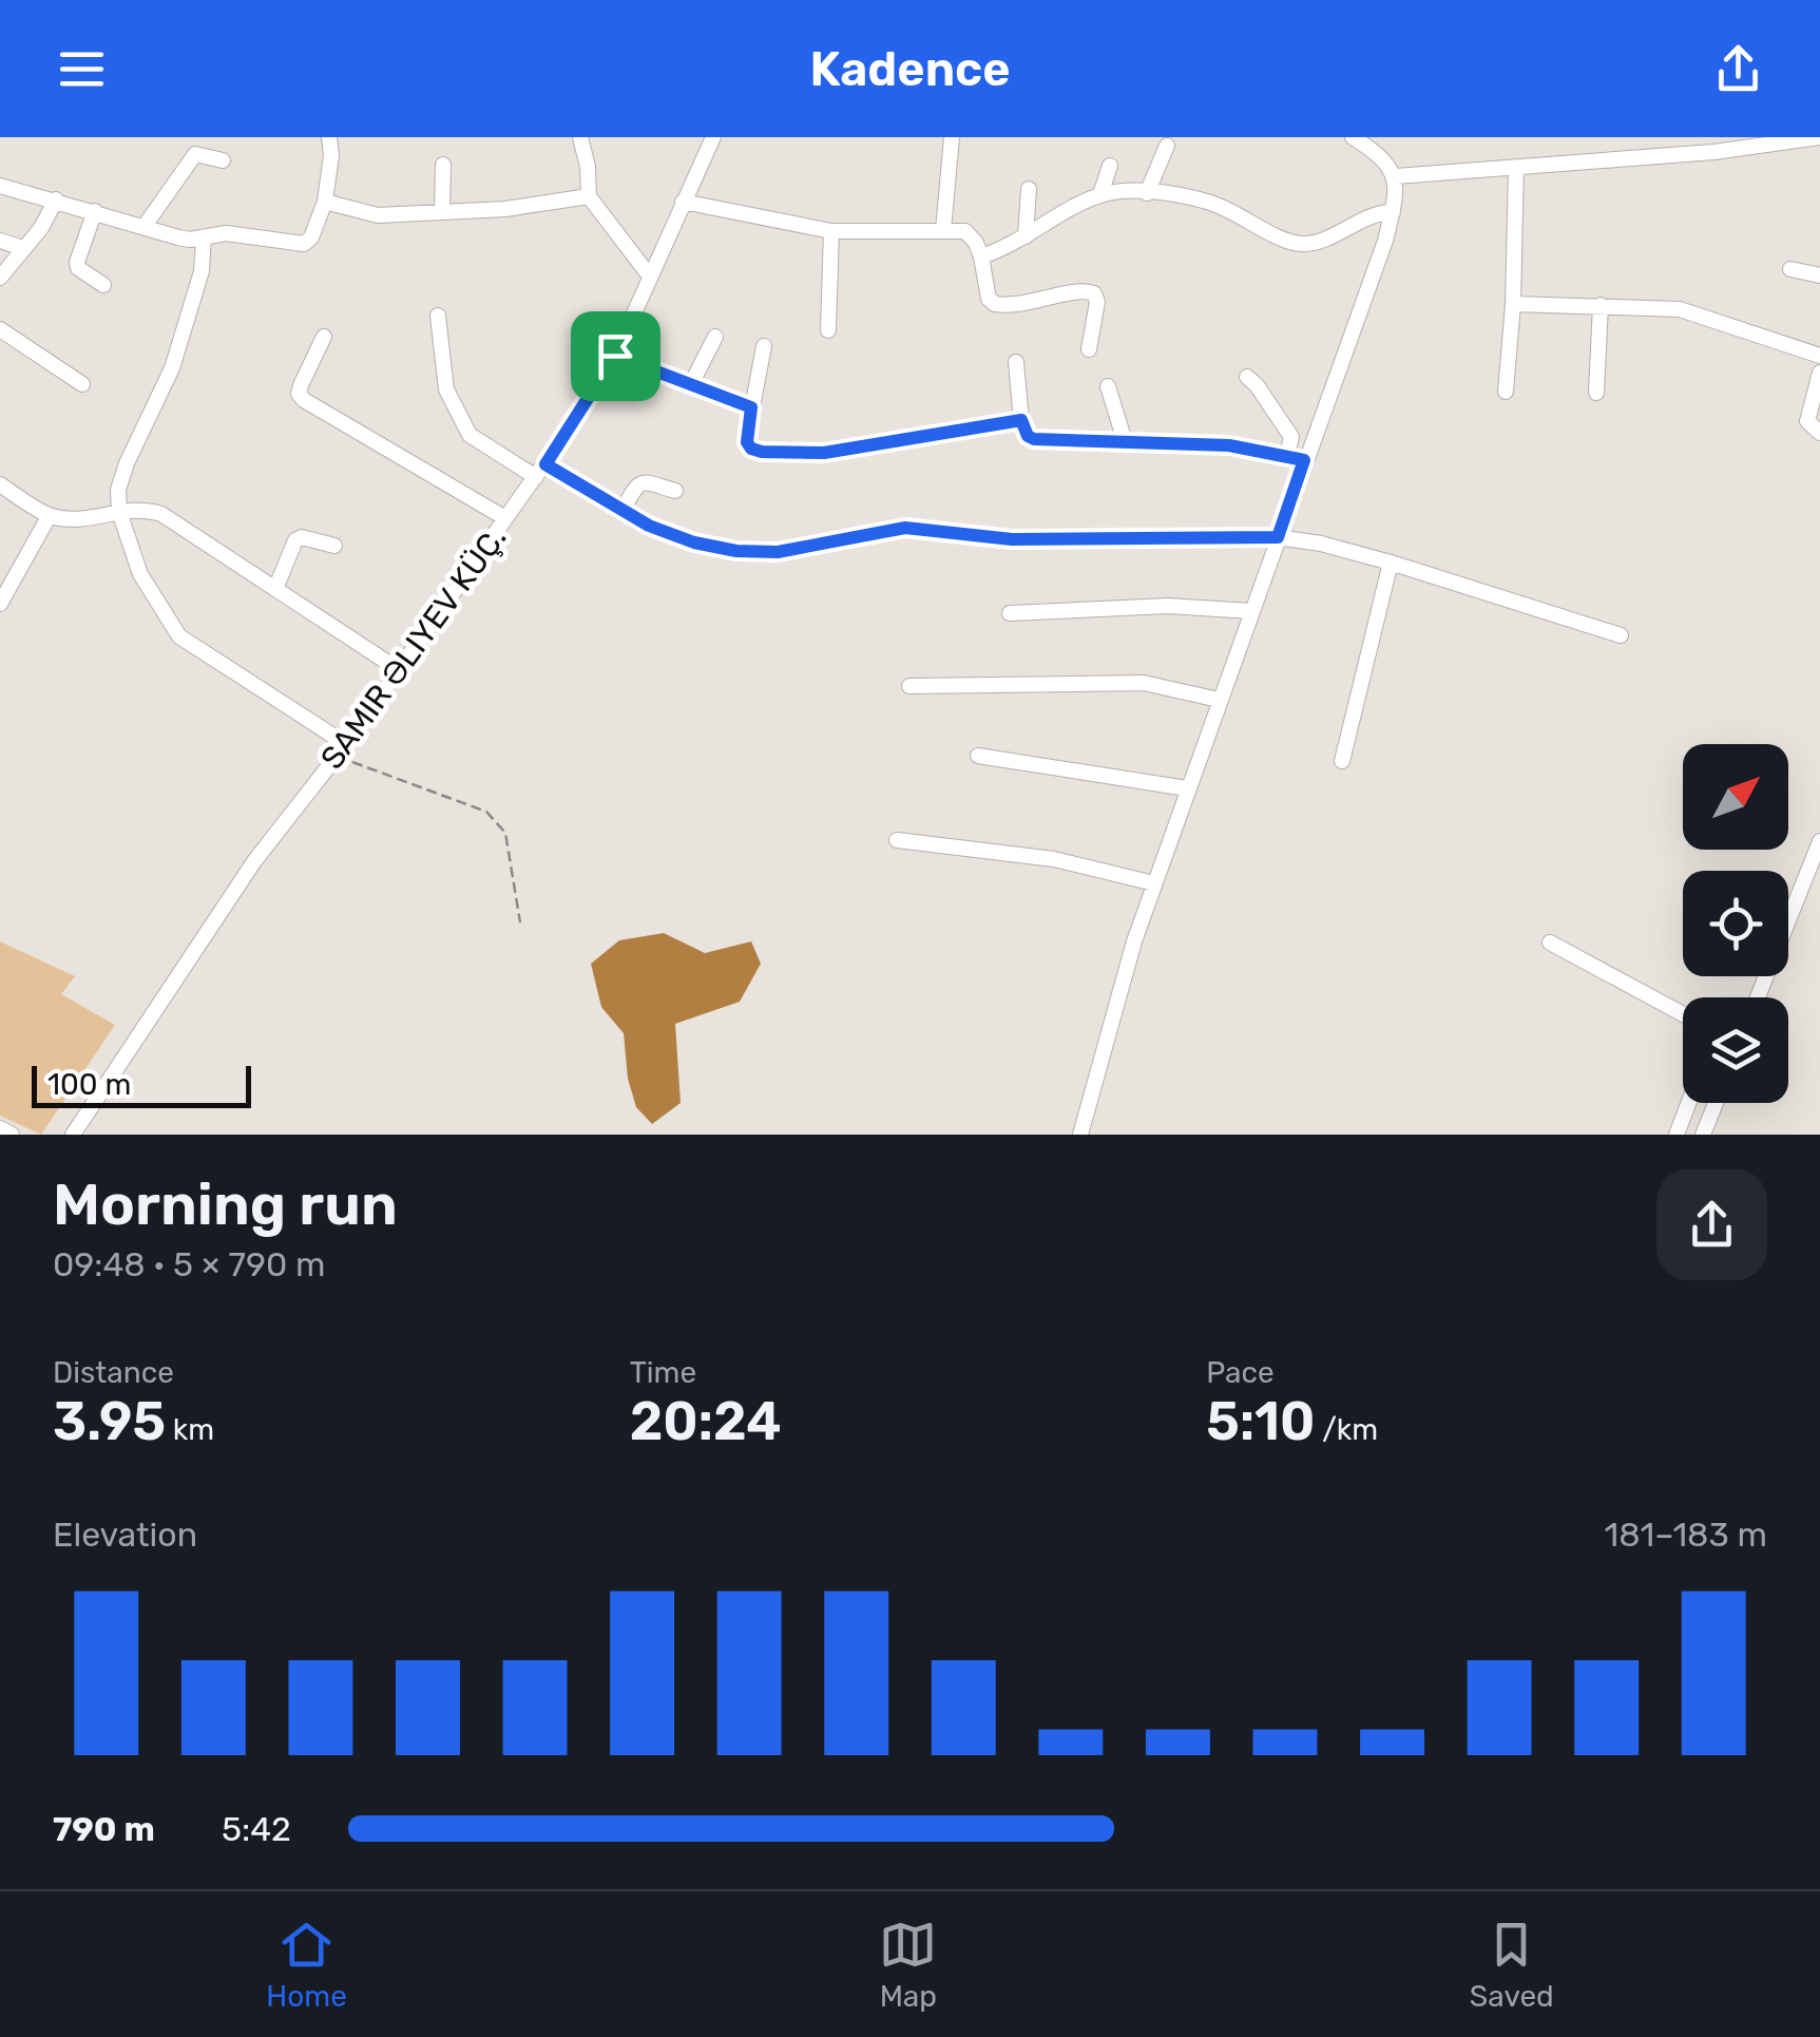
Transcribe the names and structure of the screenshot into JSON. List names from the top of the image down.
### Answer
{
  "streets": {
    "street": ["SAMIR ƏLIYEV KÜÇ."]
  },
  "scale_bar": "100 m",
  "north": "top right",
  "page": {
    "header": "Kadence",
    "scale": "100 m",
    "heading": ["Morning run", "09:48 · 5 × 790 m"],
    "stats": [
      ["Distance", "3.95 km"],
      ["Time", "20:24"],
      ["Pace", "5:10 /km"]
    ],
    "chart": ["Elevation", "181–183 m"],
    "list": [
      {
        "name": "790 m",
        "note": "5:42"
      }
    ],
    "tabs": ["Home", "Map", "Saved"]
  }
}
